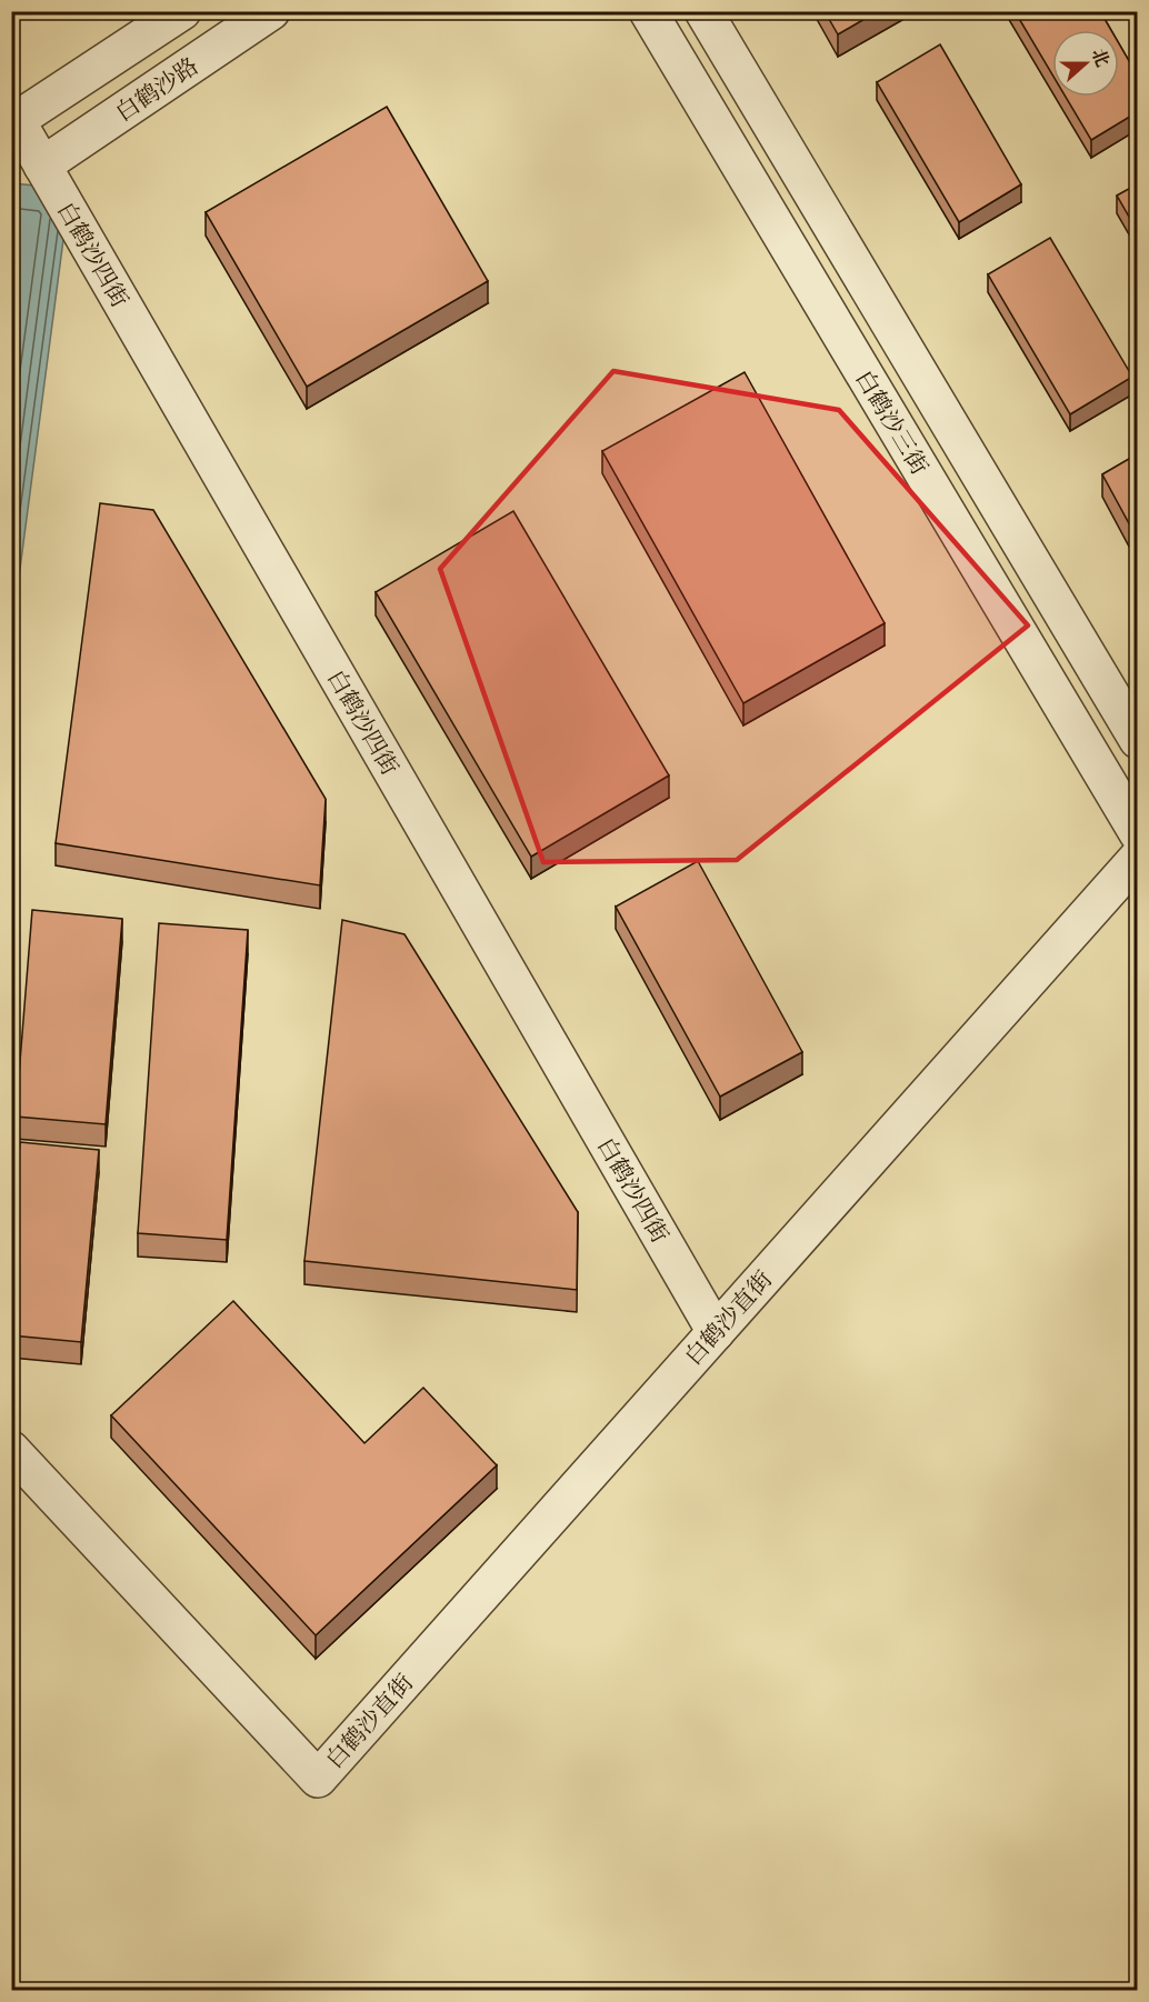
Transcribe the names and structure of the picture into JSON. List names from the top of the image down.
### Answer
{
  "streets": {
    "street": [
      "白鹤沙路",
      "白鹤沙四街",
      "白鹤沙三街",
      "白鹤沙直街"
    ]
  },
  "crossings": [
    ["白鹤沙路", "白鹤沙四街"],
    ["白鹤沙四街", "白鹤沙直街"]
  ],
  "north": "right"
}
